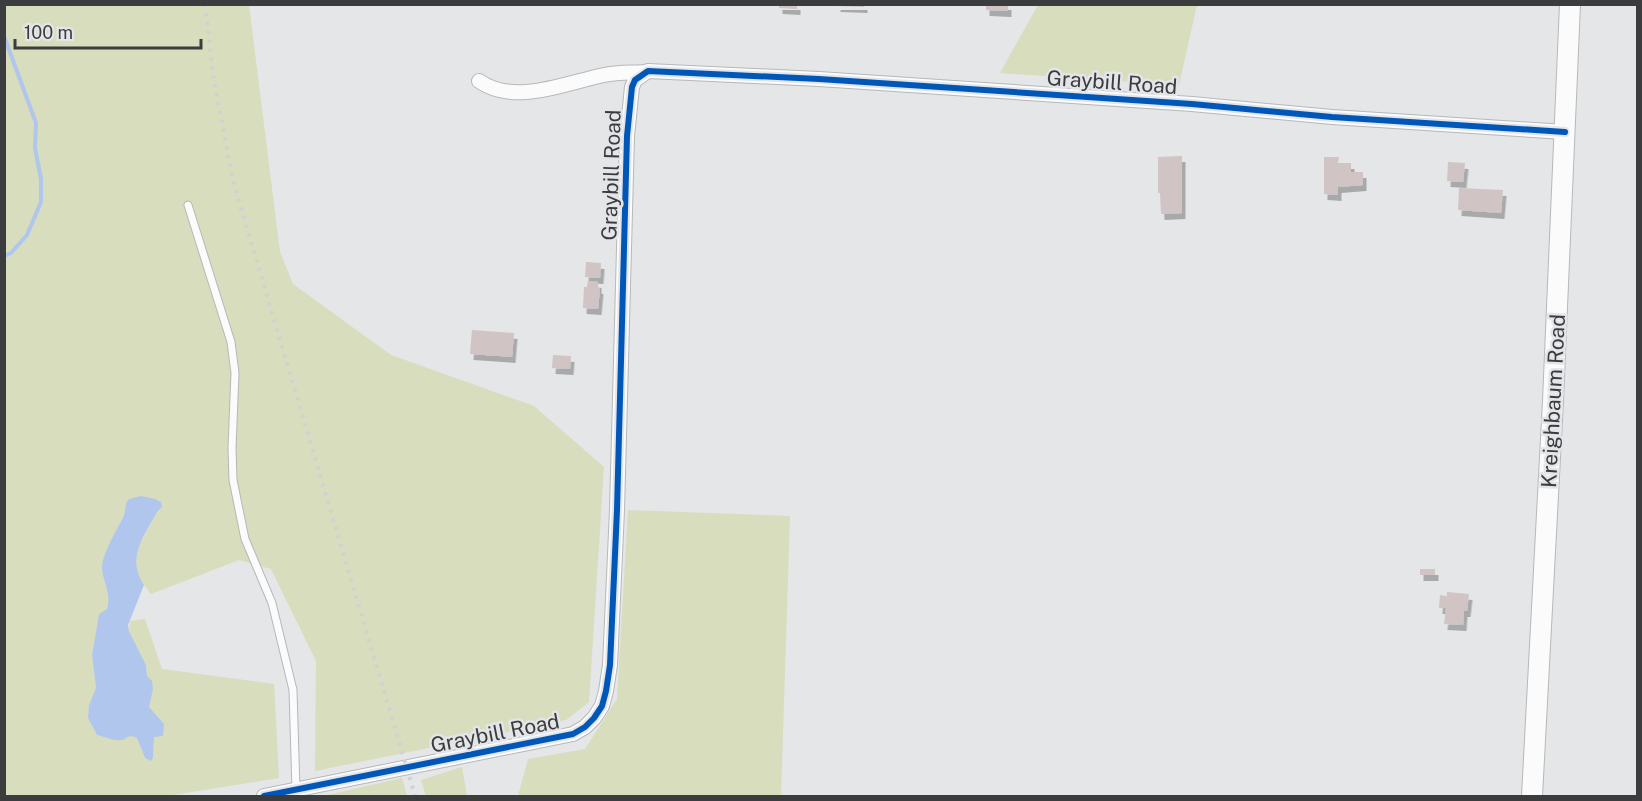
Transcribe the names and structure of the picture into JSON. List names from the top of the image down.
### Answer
{
  "streets": {
    "street": ["Graybill Road", "Kreighbaum Road"]
  },
  "crossings": [
    ["Graybill Road", "Kreighbaum Road"]
  ],
  "scale_bar": "100 m"
}
